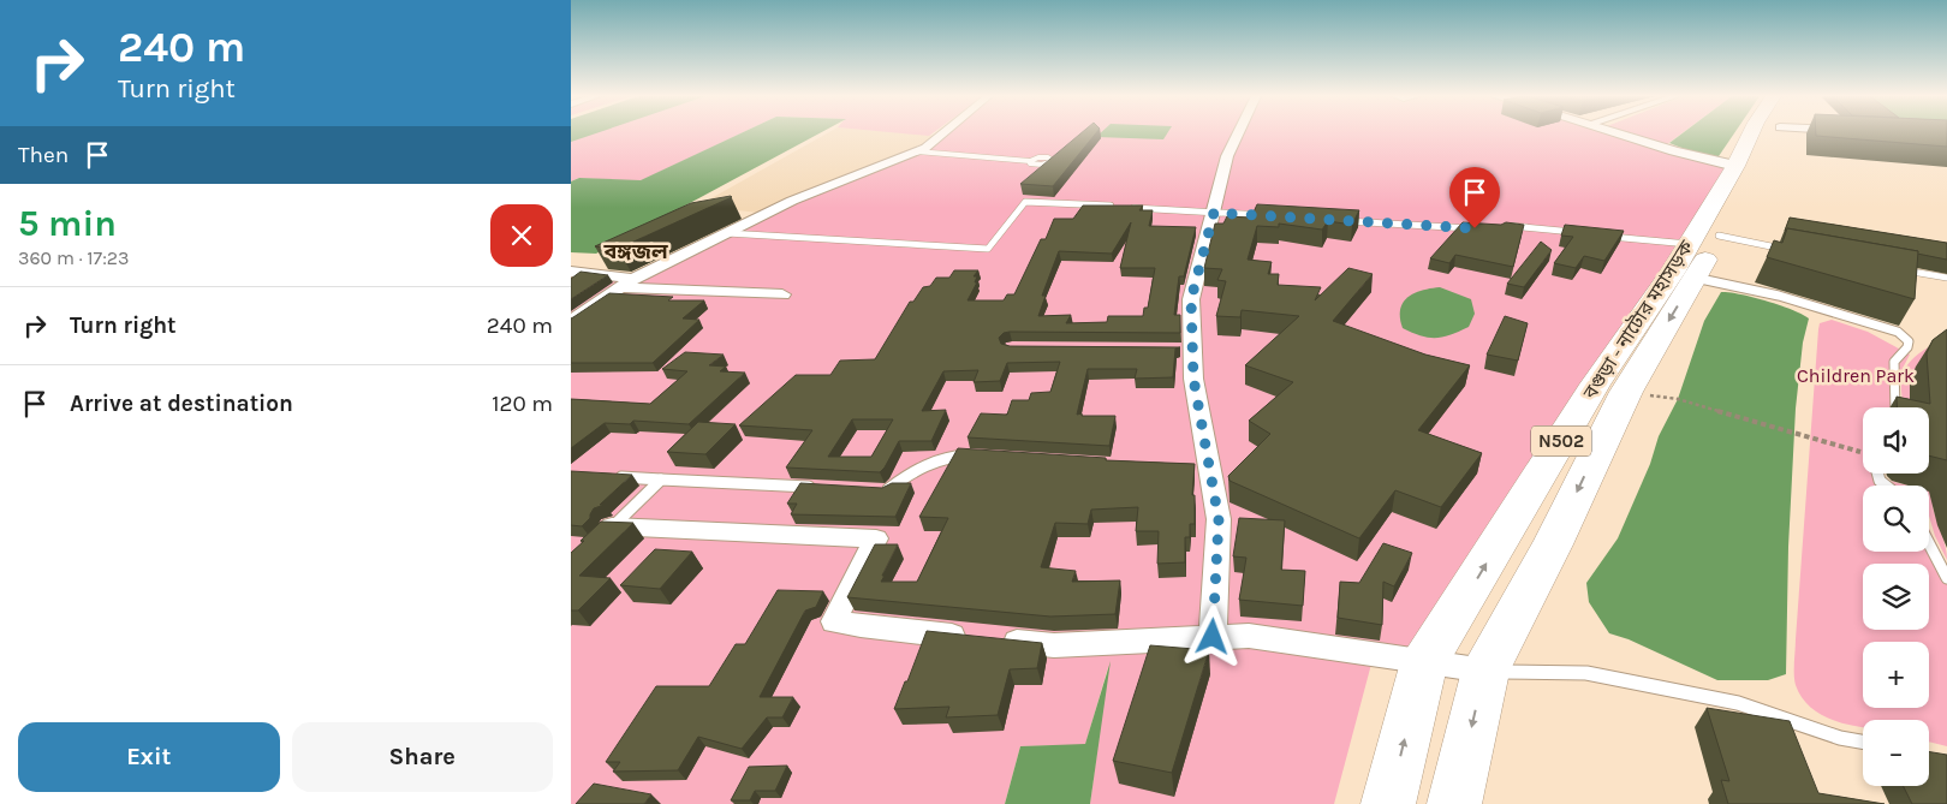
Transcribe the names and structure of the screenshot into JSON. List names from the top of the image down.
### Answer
{
  "streets": {
    "highway": ["বগুড়া - নাটোর মহাসড়ক", "N502"]
  },
  "districts": ["বঙ্গজল"],
  "parks": ["Children Park"],
  "page": {
    "turn": ["240 m", "Turn right"],
    "then": "Then",
    "heading": ["5 min", "360 m · 17:23"],
    "list": [
      {
        "name": "Turn right",
        "value": "240 m"
      },
      {
        "name": "Arrive at destination",
        "value": "120 m"
      }
    ],
    "map_buttons": ["+", "−"],
    "buttons": ["Exit", "Share"]
  }
}
